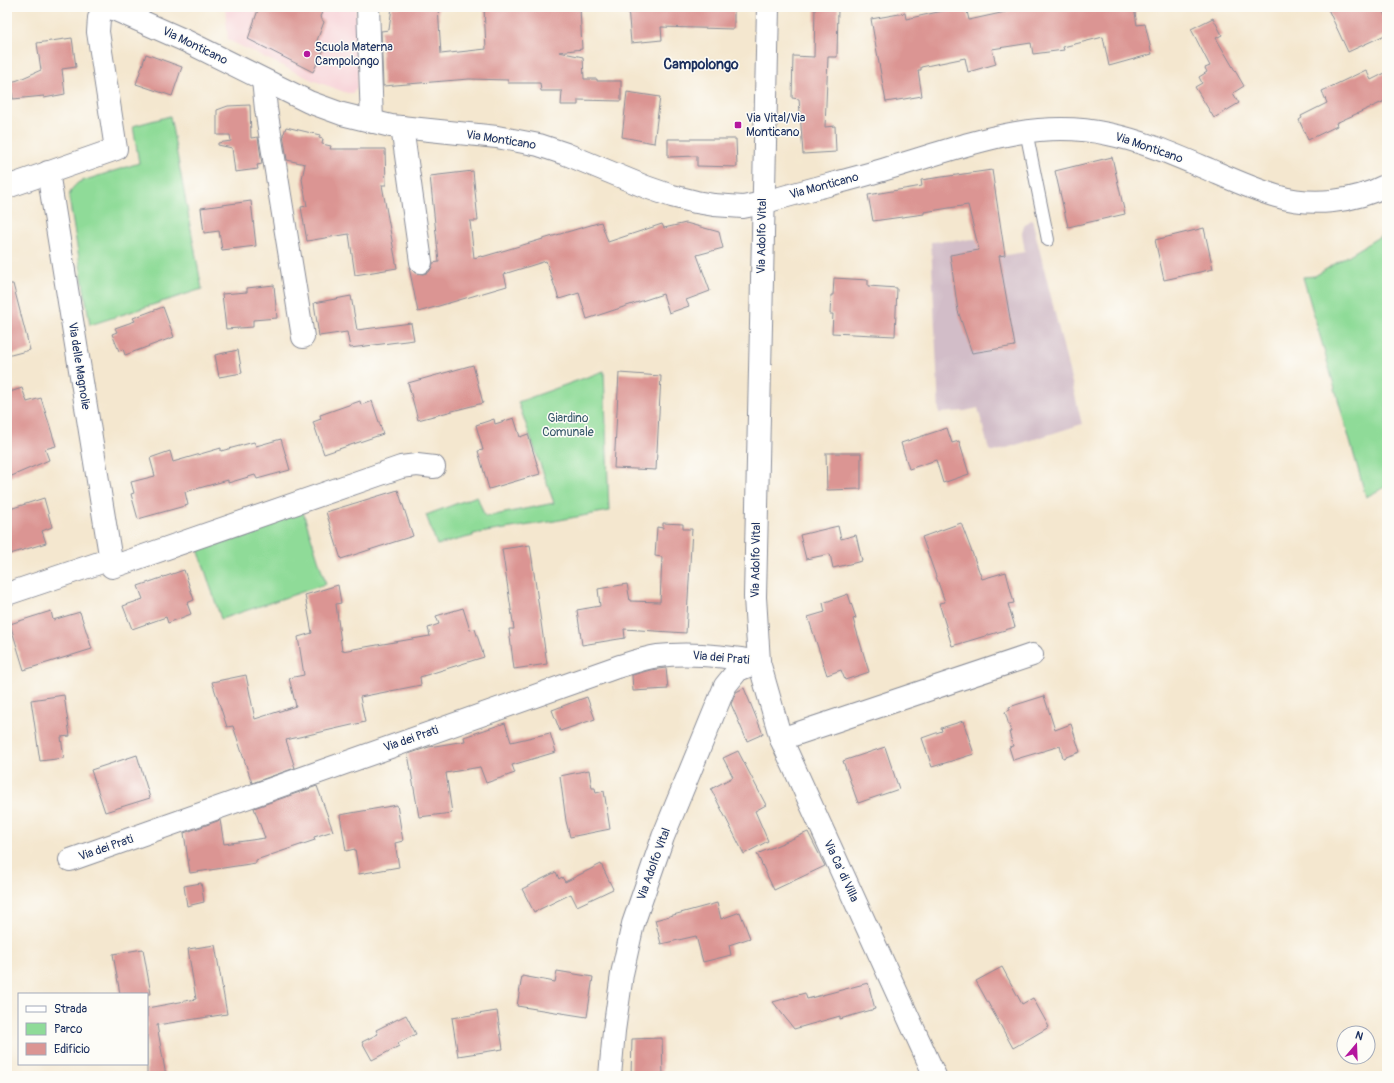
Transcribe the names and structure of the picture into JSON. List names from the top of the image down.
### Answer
{
  "streets": {
    "street": [
      "Via Monticano",
      "Via Adolfo Vital",
      "Via delle Magnolie",
      "Via dei Prati",
      "Via Ca' di Villa"
    ]
  },
  "crossings": [
    ["Via Monticano", "Via Adolfo Vital"],
    ["Via Adolfo Vital", "Via dei Prati"],
    ["Via Adolfo Vital", "Via Ca' di Villa"],
    ["Via dei Prati", "Via Ca' di Villa"]
  ],
  "districts": ["Campolongo"],
  "parks": ["Giardino Comunale"],
  "places": {
    "other": ["Scuola Materna Campolongo"],
    "transit": ["Via Vital/Via Monticano"]
  },
  "legend": ["Strada", "Parco", "Edificio"],
  "north": "top"
}
